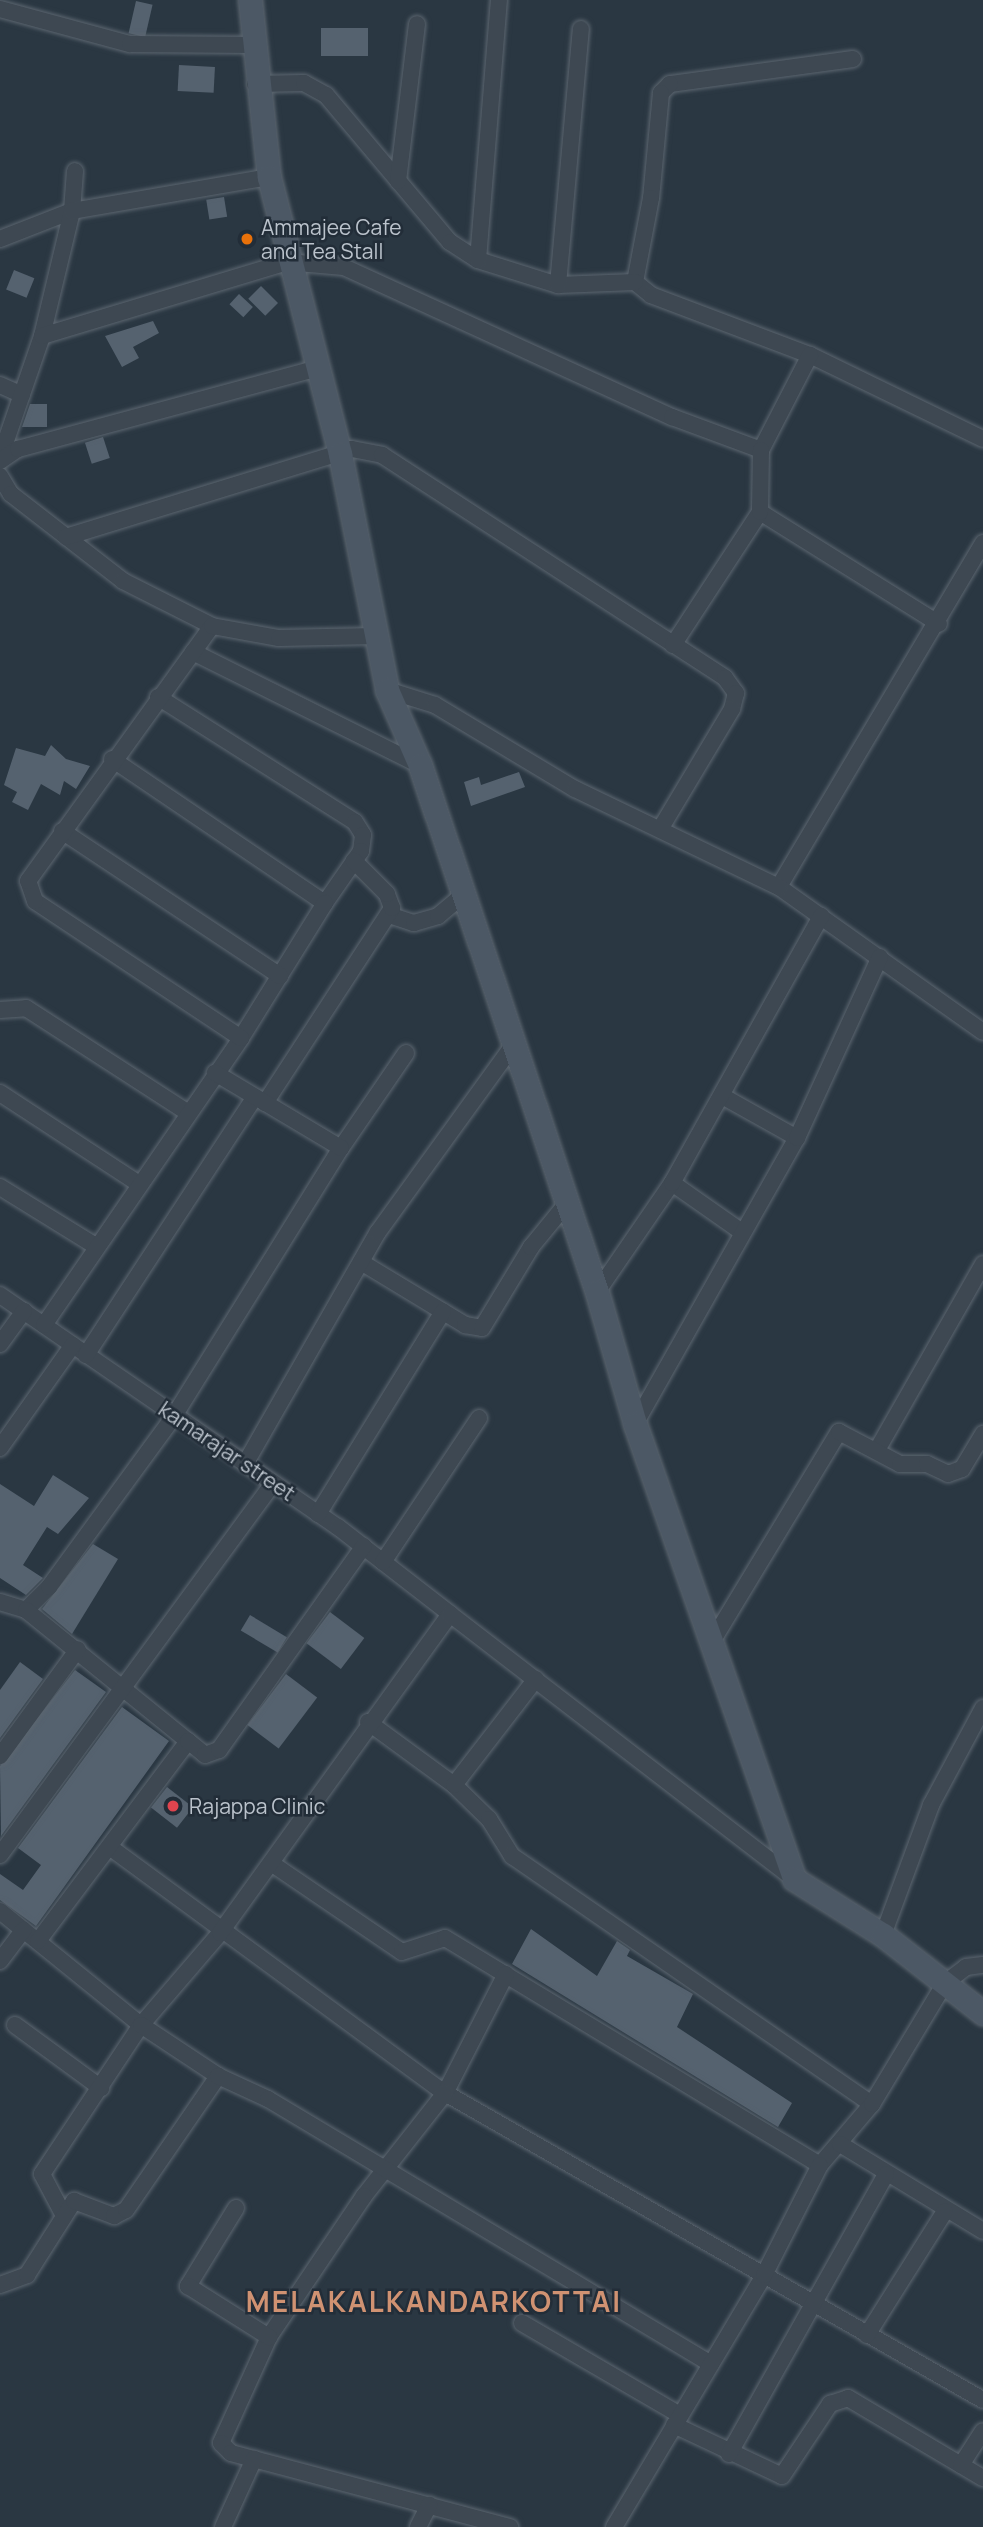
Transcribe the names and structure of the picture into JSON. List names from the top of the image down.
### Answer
{
  "streets": {
    "street": ["kamarajar street"]
  },
  "districts": ["MELAKALKANDARKOTTAI"],
  "places": ["Ammajee Cafe and Tea Stall", "Rajappa Clinic"]
}
